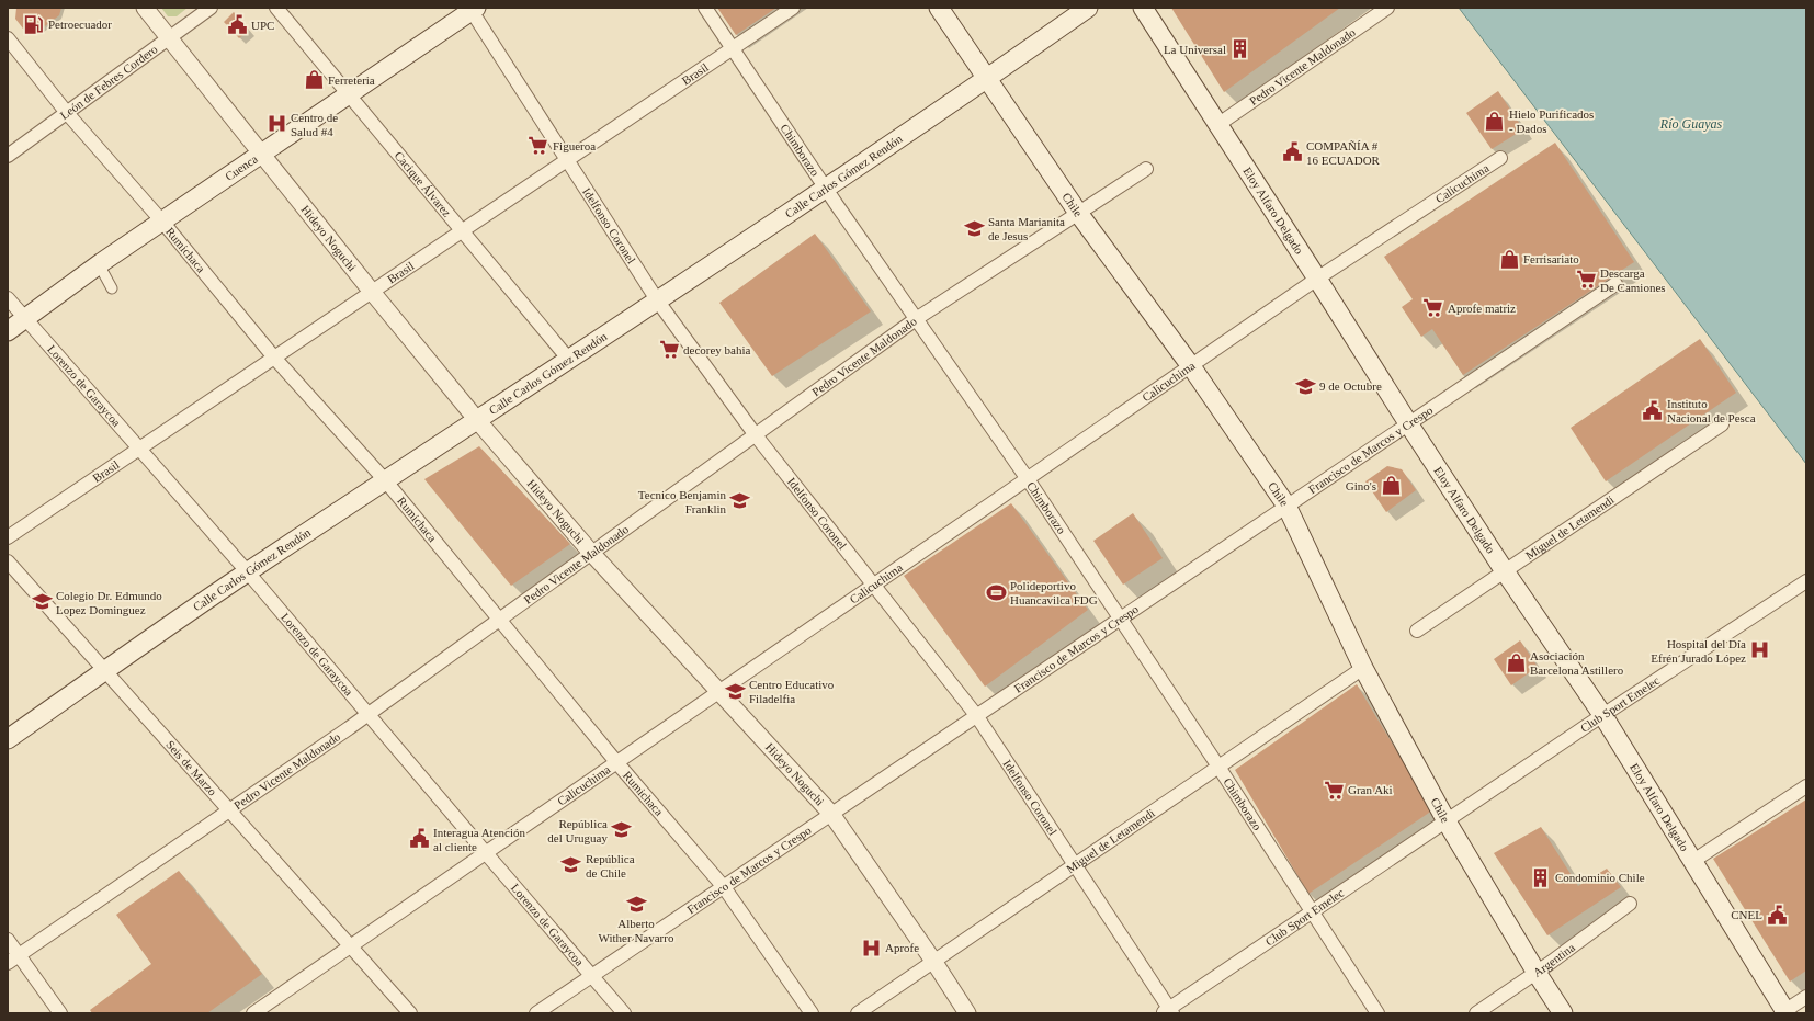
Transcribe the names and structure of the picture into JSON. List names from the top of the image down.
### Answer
{
  "streets": {
    "main road": [
      "Cuenca",
      "Calle Carlos Gómez Rendón",
      "Chile",
      "Eloy Alfaro Delgado"
    ],
    "street": [
      "Pedro Vicente Maldonado",
      "Brasil",
      "León de Febres Cordero",
      "Chimborazo",
      "Calicuchima",
      "Cacique Álvarez",
      "Idelfonso Coronel",
      "Hideyo Noguchi",
      "Rumichaca",
      "Lorenzo de Garaycoa",
      "Francisco de Marcos y Crespo",
      "Miguel de Letamendi",
      "Club Sport Emelec",
      "Seis de Marzo",
      "Argentina"
    ]
  },
  "crossings": [
    ["Pedro Vicente Maldonado", "Chimborazo"],
    ["Pedro Vicente Maldonado", "Chile"],
    ["Pedro Vicente Maldonado", "Eloy Alfaro Delgado"],
    ["Pedro Vicente Maldonado", "Idelfonso Coronel"],
    ["Pedro Vicente Maldonado", "Hideyo Noguchi"],
    ["Pedro Vicente Maldonado", "Rumichaca"],
    ["Pedro Vicente Maldonado", "Lorenzo de Garaycoa"],
    ["Pedro Vicente Maldonado", "Seis de Marzo"],
    ["Brasil", "Chimborazo"],
    ["Brasil", "Cacique Álvarez"],
    ["Brasil", "Idelfonso Coronel"],
    ["Brasil", "Hideyo Noguchi"],
    ["Brasil", "Rumichaca"],
    ["Brasil", "Lorenzo de Garaycoa"],
    ["León de Febres Cordero", "Hideyo Noguchi"],
    ["León de Febres Cordero", "Rumichaca"],
    ["Chimborazo", "Calle Carlos Gómez Rendón"],
    ["Chimborazo", "Calicuchima"],
    ["Chimborazo", "Francisco de Marcos y Crespo"],
    ["Chimborazo", "Miguel de Letamendi"],
    ["Chimborazo", "Club Sport Emelec"],
    ["Cuenca", "Cacique Álvarez"],
    ["Cuenca", "Idelfonso Coronel"],
    ["Cuenca", "Hideyo Noguchi"],
    ["Cuenca", "Rumichaca"],
    ["Cuenca", "Lorenzo de Garaycoa"],
    ["Calle Carlos Gómez Rendón", "Cacique Álvarez"],
    ["Calle Carlos Gómez Rendón", "Chile"],
    ["Calle Carlos Gómez Rendón", "Idelfonso Coronel"],
    ["Calle Carlos Gómez Rendón", "Hideyo Noguchi"],
    ["Calle Carlos Gómez Rendón", "Rumichaca"],
    ["Calle Carlos Gómez Rendón", "Lorenzo de Garaycoa"],
    ["Calle Carlos Gómez Rendón", "Seis de Marzo"],
    ["Calicuchima", "Chile"],
    ["Calicuchima", "Eloy Alfaro Delgado"],
    ["Calicuchima", "Idelfonso Coronel"],
    ["Calicuchima", "Hideyo Noguchi"],
    ["Calicuchima", "Rumichaca"],
    ["Calicuchima", "Lorenzo de Garaycoa"],
    ["Calicuchima", "Seis de Marzo"],
    ["Chile", "Francisco de Marcos y Crespo"],
    ["Chile", "Miguel de Letamendi"],
    ["Chile", "Club Sport Emelec"],
    ["Chile", "Argentina"],
    ["Eloy Alfaro Delgado", "Francisco de Marcos y Crespo"],
    ["Eloy Alfaro Delgado", "Miguel de Letamendi"],
    ["Eloy Alfaro Delgado", "Club Sport Emelec"],
    ["Idelfonso Coronel", "Francisco de Marcos y Crespo"],
    ["Idelfonso Coronel", "Miguel de Letamendi"],
    ["Idelfonso Coronel", "Club Sport Emelec"],
    ["Hideyo Noguchi", "Francisco de Marcos y Crespo"],
    ["Hideyo Noguchi", "Miguel de Letamendi"],
    ["Rumichaca", "Francisco de Marcos y Crespo"],
    ["Lorenzo de Garaycoa", "Francisco de Marcos y Crespo"]
  ],
  "water": ["Río Guayas"],
  "places": {
    "fuel station": ["Petroecuador"],
    "public building": [
      "UPC",
      "COMPAÑÍA # 16 ECUADOR",
      "Instituto Nacional de Pesca",
      "Interagua Atención al cliente",
      "CNEL"
    ],
    "building": ["La Universal", "Condominio Chile"],
    "shop": [
      "Ferreteria",
      "Hielo Purificados - Dados",
      "Ferrisariato",
      "Gino's",
      "Asociación Barcelona Astillero"
    ],
    "hospital": ["Centro de Salud #4", "Hospital del Día Efrén Jurado López", "Aprofe"],
    "supermarket": [
      "Figueroa",
      "Descarga De Camiones",
      "Aprofe matriz",
      "decorey bahia",
      "Gran Aki"
    ],
    "school or university": [
      "Santa Marianita de Jesus",
      "9 de Octubre",
      "Tecnico Benjamin Franklin",
      "Colegio Dr. Edmundo Lopez Dominguez",
      "Centro Educativo Filadelfia",
      "República del Uruguay",
      "República de Chile",
      "Alberto Wither Navarro"
    ],
    "sports": ["Polideportivo Huancavilca FDG"]
  }
}
